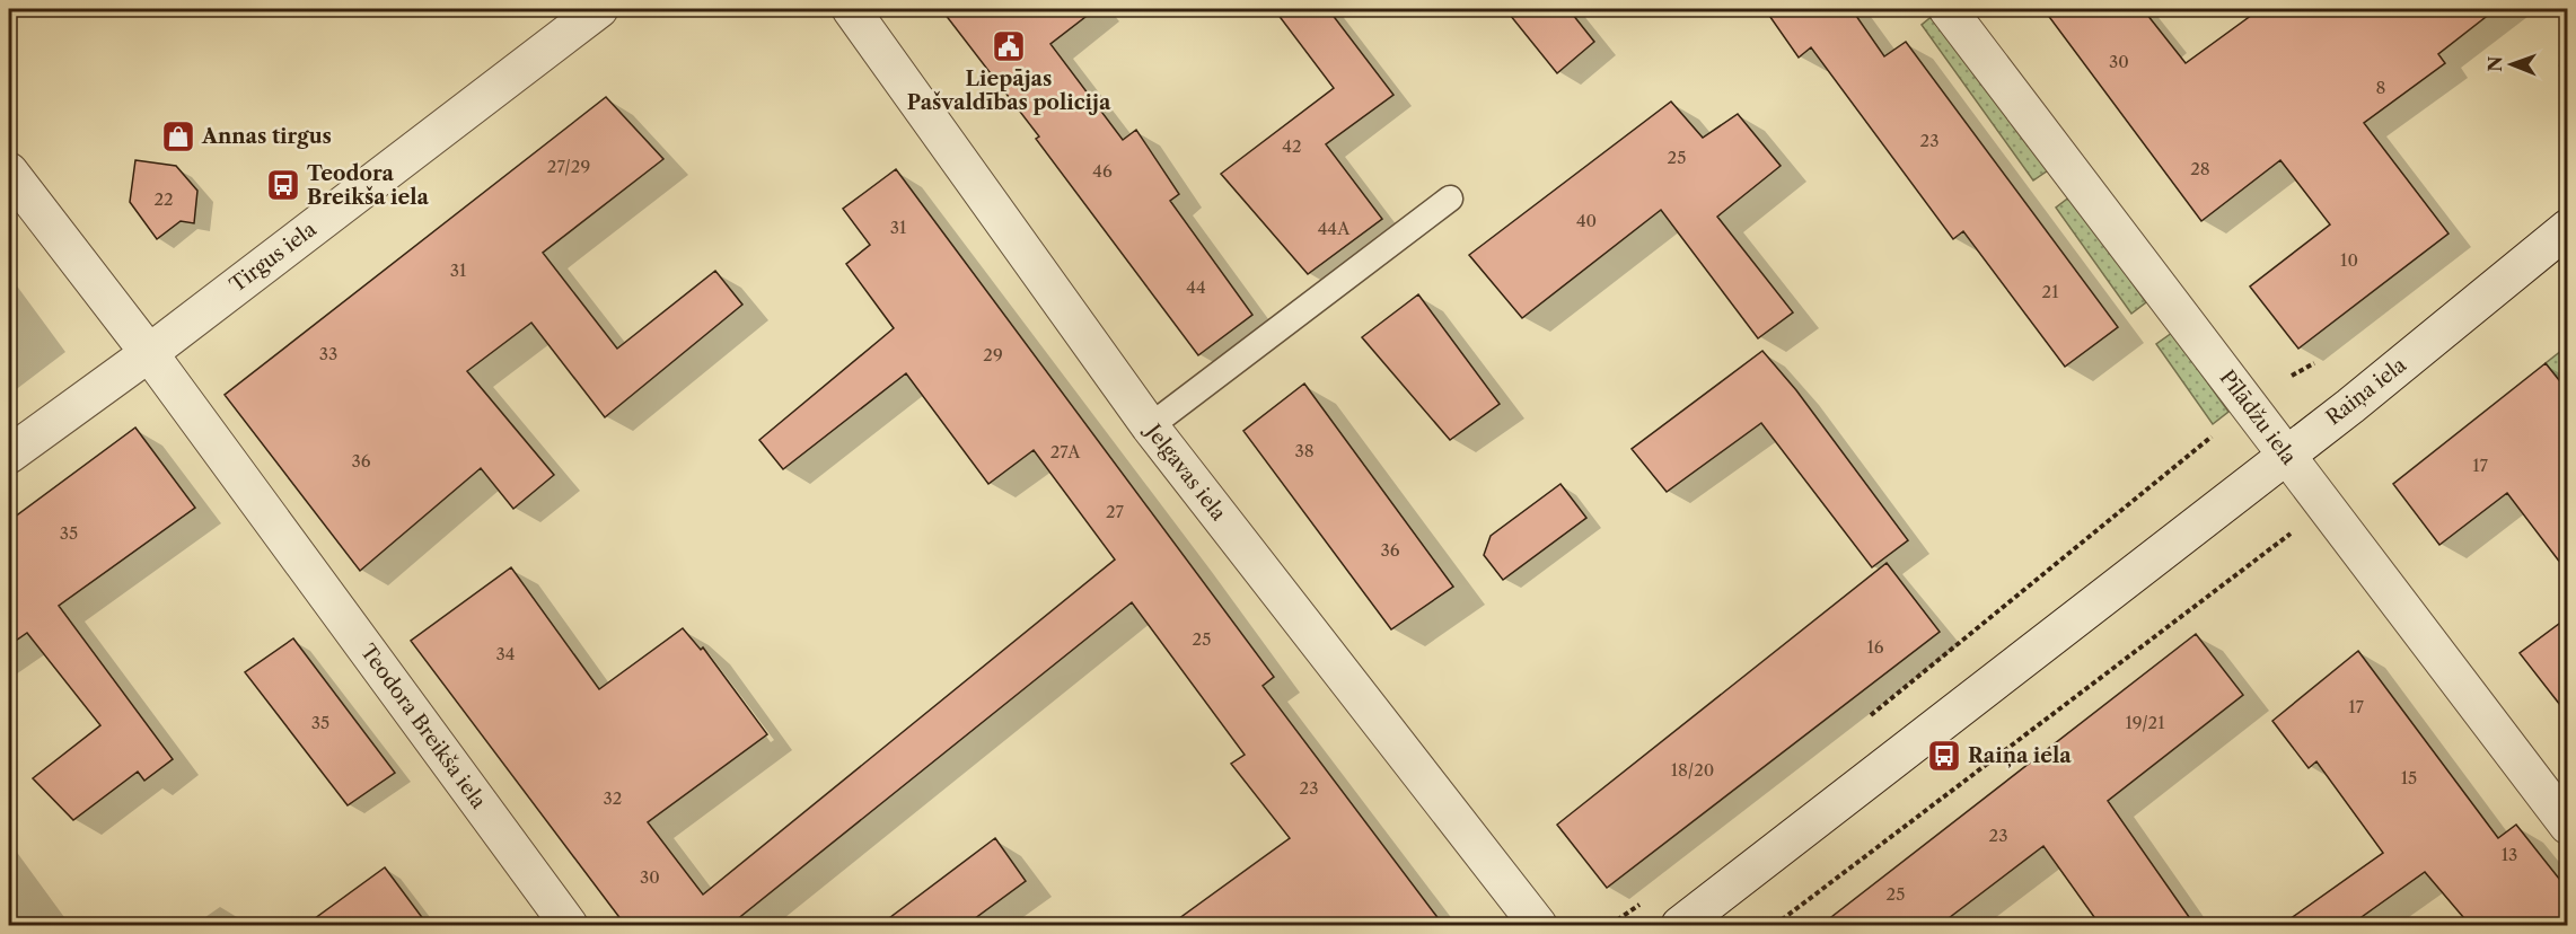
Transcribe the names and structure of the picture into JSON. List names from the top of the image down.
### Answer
{
  "streets": {
    "street": [
      "Tirgus iela",
      "Raiņa iela",
      "Pīlādžu iela",
      "Jelgavas iela",
      "Teodora Breikša iela"
    ]
  },
  "crossings": [
    ["Tirgus iela", "Teodora Breikša iela"],
    ["Raiņa iela", "Pīlādžu iela"]
  ],
  "places": {
    "public building": ["Liepājas Pašvaldības policija"],
    "shop": ["Annas tirgus"],
    "bus stop": ["Teodora Breikša iela", "Raiņa iela"]
  },
  "house_numbers": [
    "30",
    "8",
    "23",
    "42",
    "25",
    "27/29",
    "28",
    "46",
    "22",
    "40",
    "31",
    "44A",
    "10",
    "31",
    "44",
    "21",
    "33",
    "29",
    "38",
    "27A",
    "36",
    "17",
    "27",
    "35",
    "36",
    "25",
    "16",
    "34",
    "17",
    "35",
    "19/21",
    "18/20",
    "15",
    "23",
    "32",
    "23",
    "13",
    "30",
    "25"
  ],
  "north": "left"
}
